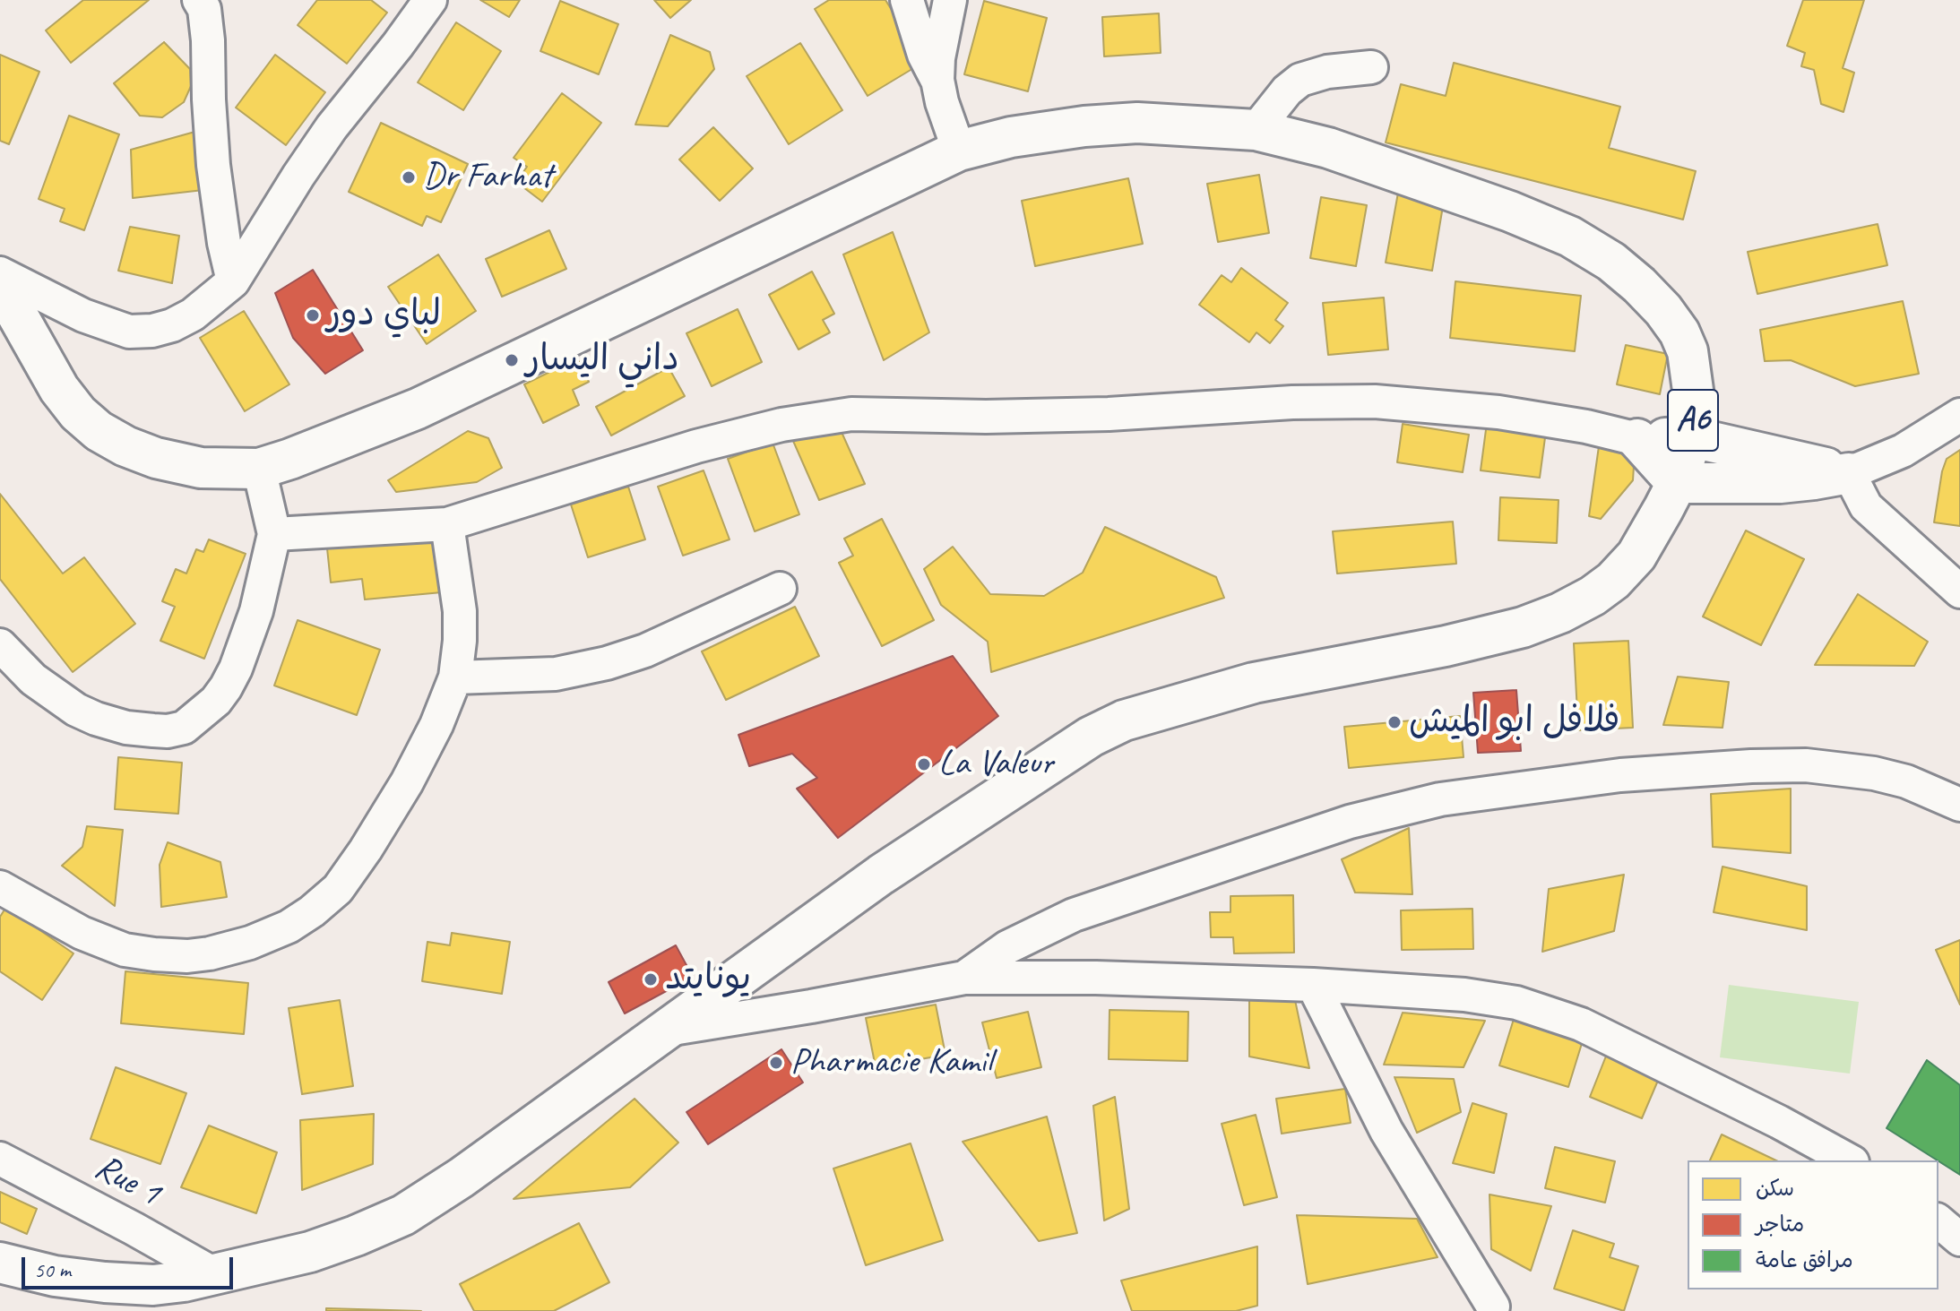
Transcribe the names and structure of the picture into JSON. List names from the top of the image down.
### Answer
{
  "streets": {
    "highway": ["A6"],
    "street": ["Rue 1"]
  },
  "crossings": [
    ["A6", "Rue 1"]
  ],
  "places": [
    "Dr Farhat",
    "لباي دور",
    "داني اليسار",
    "فلافل ابو الميش",
    "La Valeur",
    "يونايتد",
    "Pharmacie Kamil"
  ],
  "legend": ["سكن", "متاجر", "مرافق عامة"],
  "scale_bar": "50 m"
}
